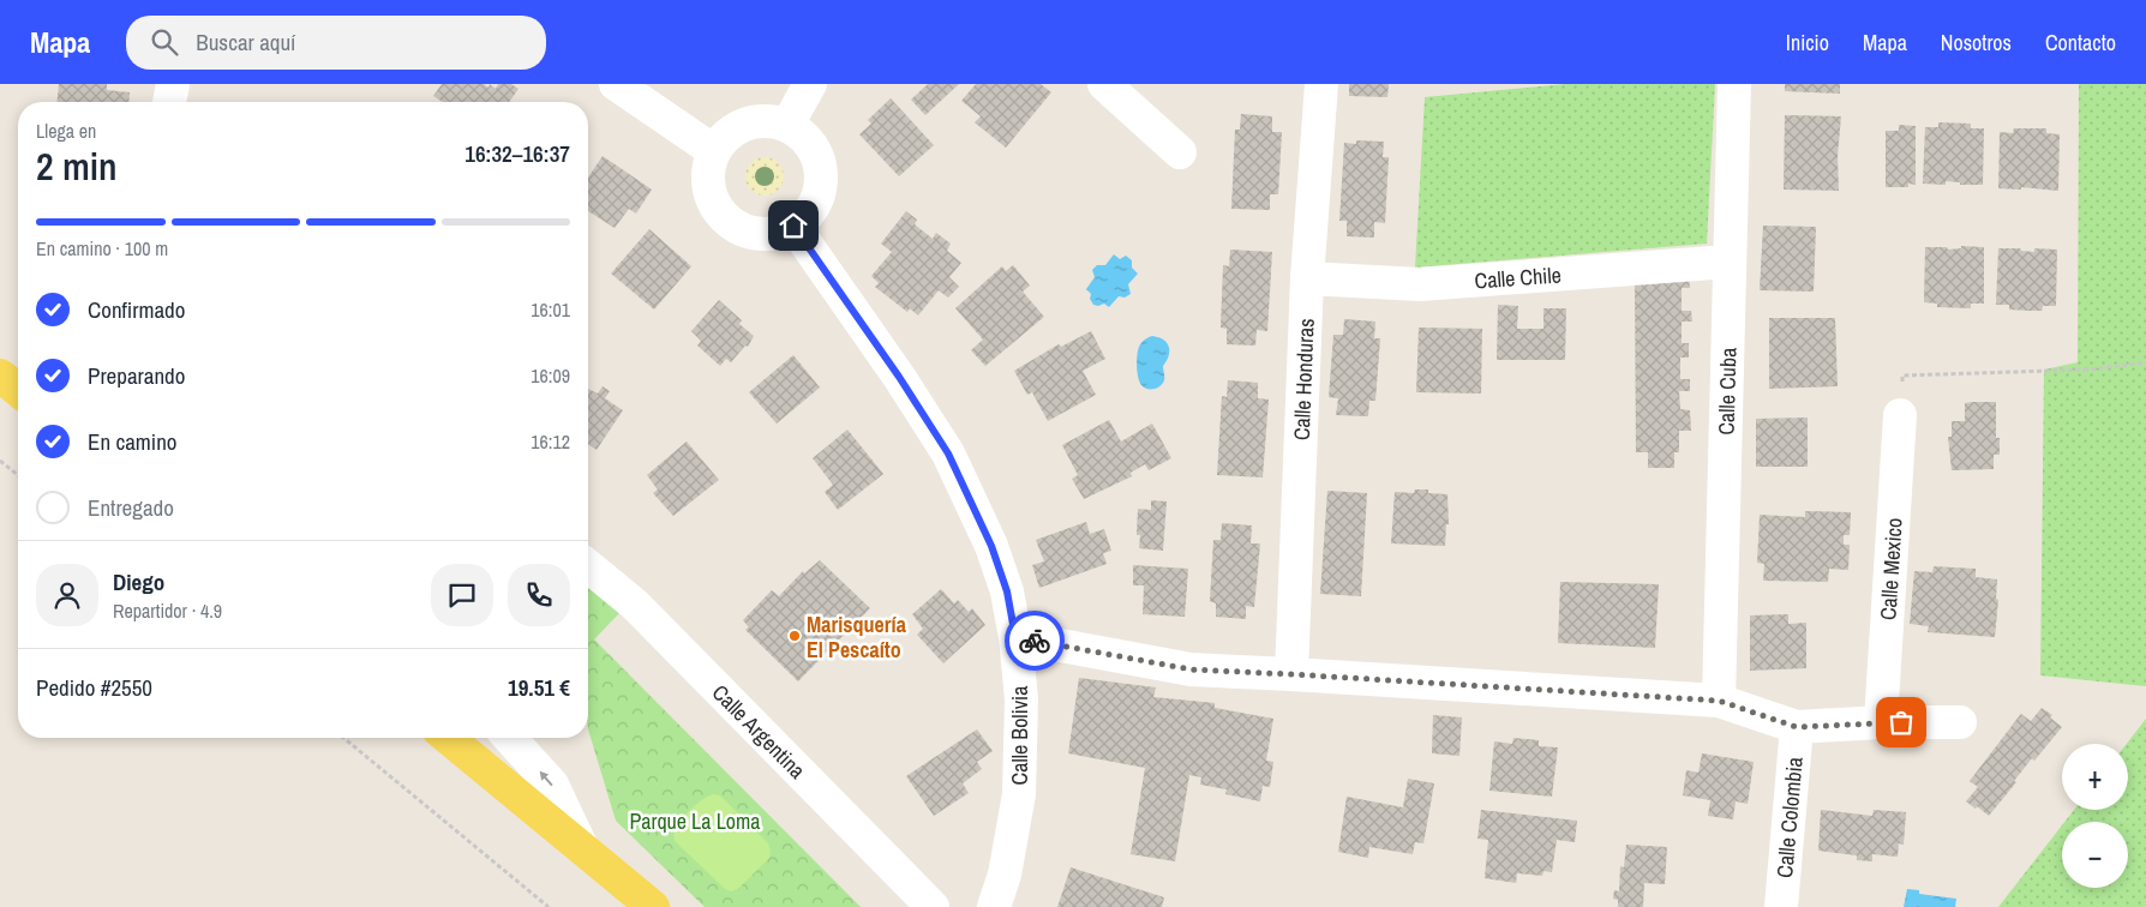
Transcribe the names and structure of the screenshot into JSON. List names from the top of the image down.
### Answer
{
  "streets": {
    "street": [
      "Calle Chile",
      "Calle Honduras",
      "Calle Cuba",
      "Calle Mexico",
      "Calle Argentina",
      "Calle Bolivia",
      "Calle Colombia"
    ]
  },
  "crossings": [
    ["Calle Chile", "Calle Honduras"],
    ["Calle Chile", "Calle Cuba"]
  ],
  "parks": ["Parque La Loma"],
  "places": ["Marisquería El Pescaíto"],
  "page": {
    "header": "Mapa",
    "search": "Buscar aquí",
    "nav": [
      "Inicio",
      "Mapa",
      "Nosotros",
      "Contacto"
    ],
    "heading": ["2 min", "Llega en", "16:32–16:37"],
    "panel": [
      "Diego",
      "Repartidor · 4.9",
      "Pedido #2550",
      "19.51 €"
    ],
    "bar": "En camino · 100 m",
    "list": [
      ["Confirmado", "16:01"],
      ["Preparando", "16:09"],
      ["En camino", "16:12"],
      "Entregado"
    ],
    "map_buttons": ["+", "−"]
  }
}
